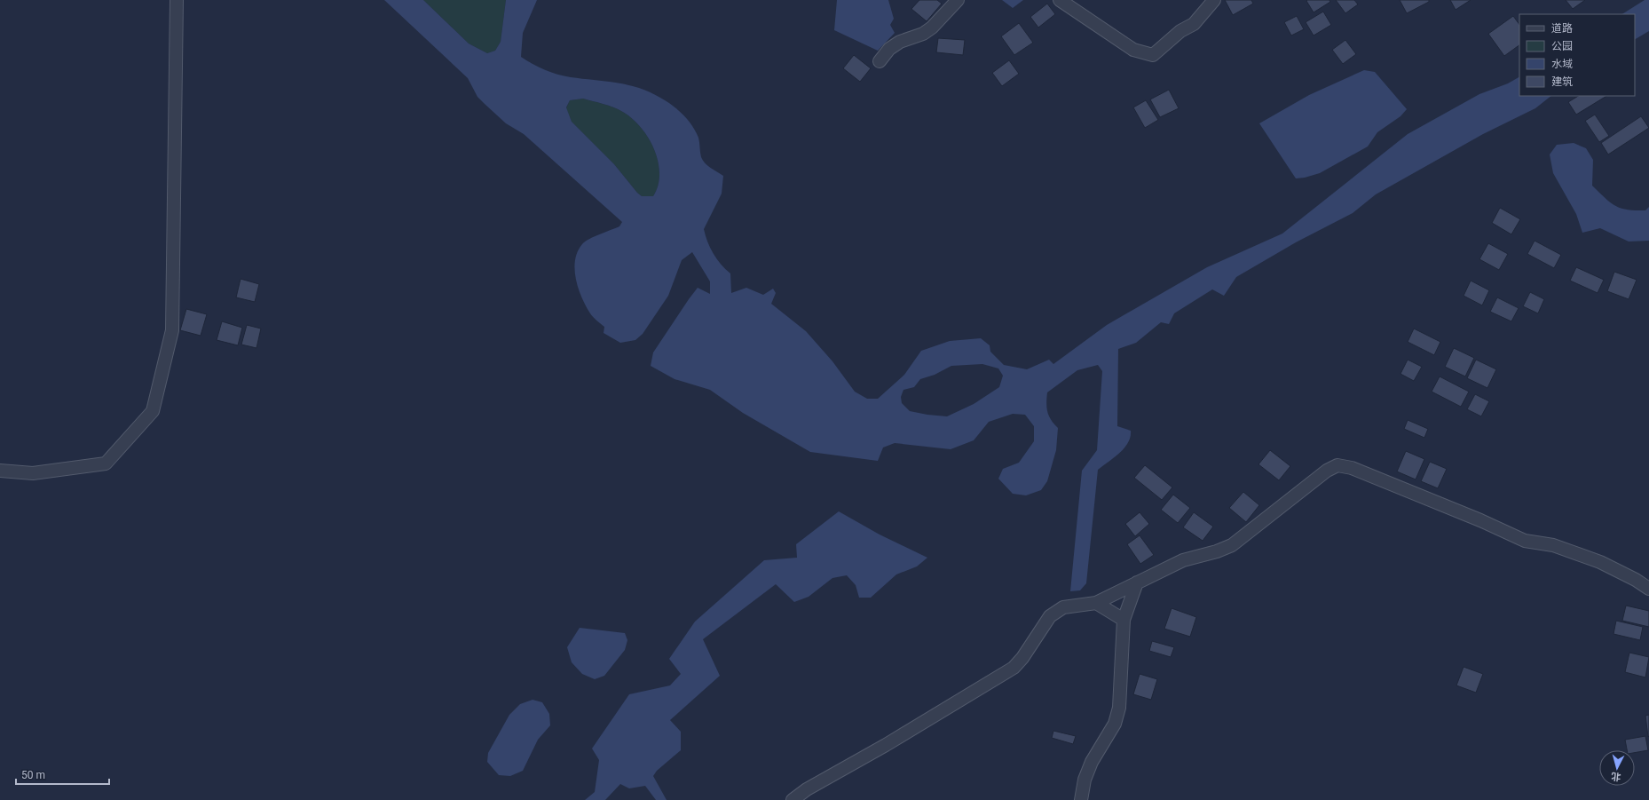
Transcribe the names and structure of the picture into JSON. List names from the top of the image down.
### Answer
{
  "legend": [
    "道路",
    "公园",
    "水域",
    "建筑"
  ],
  "scale_bar": "50 m",
  "north": "bottom"
}
